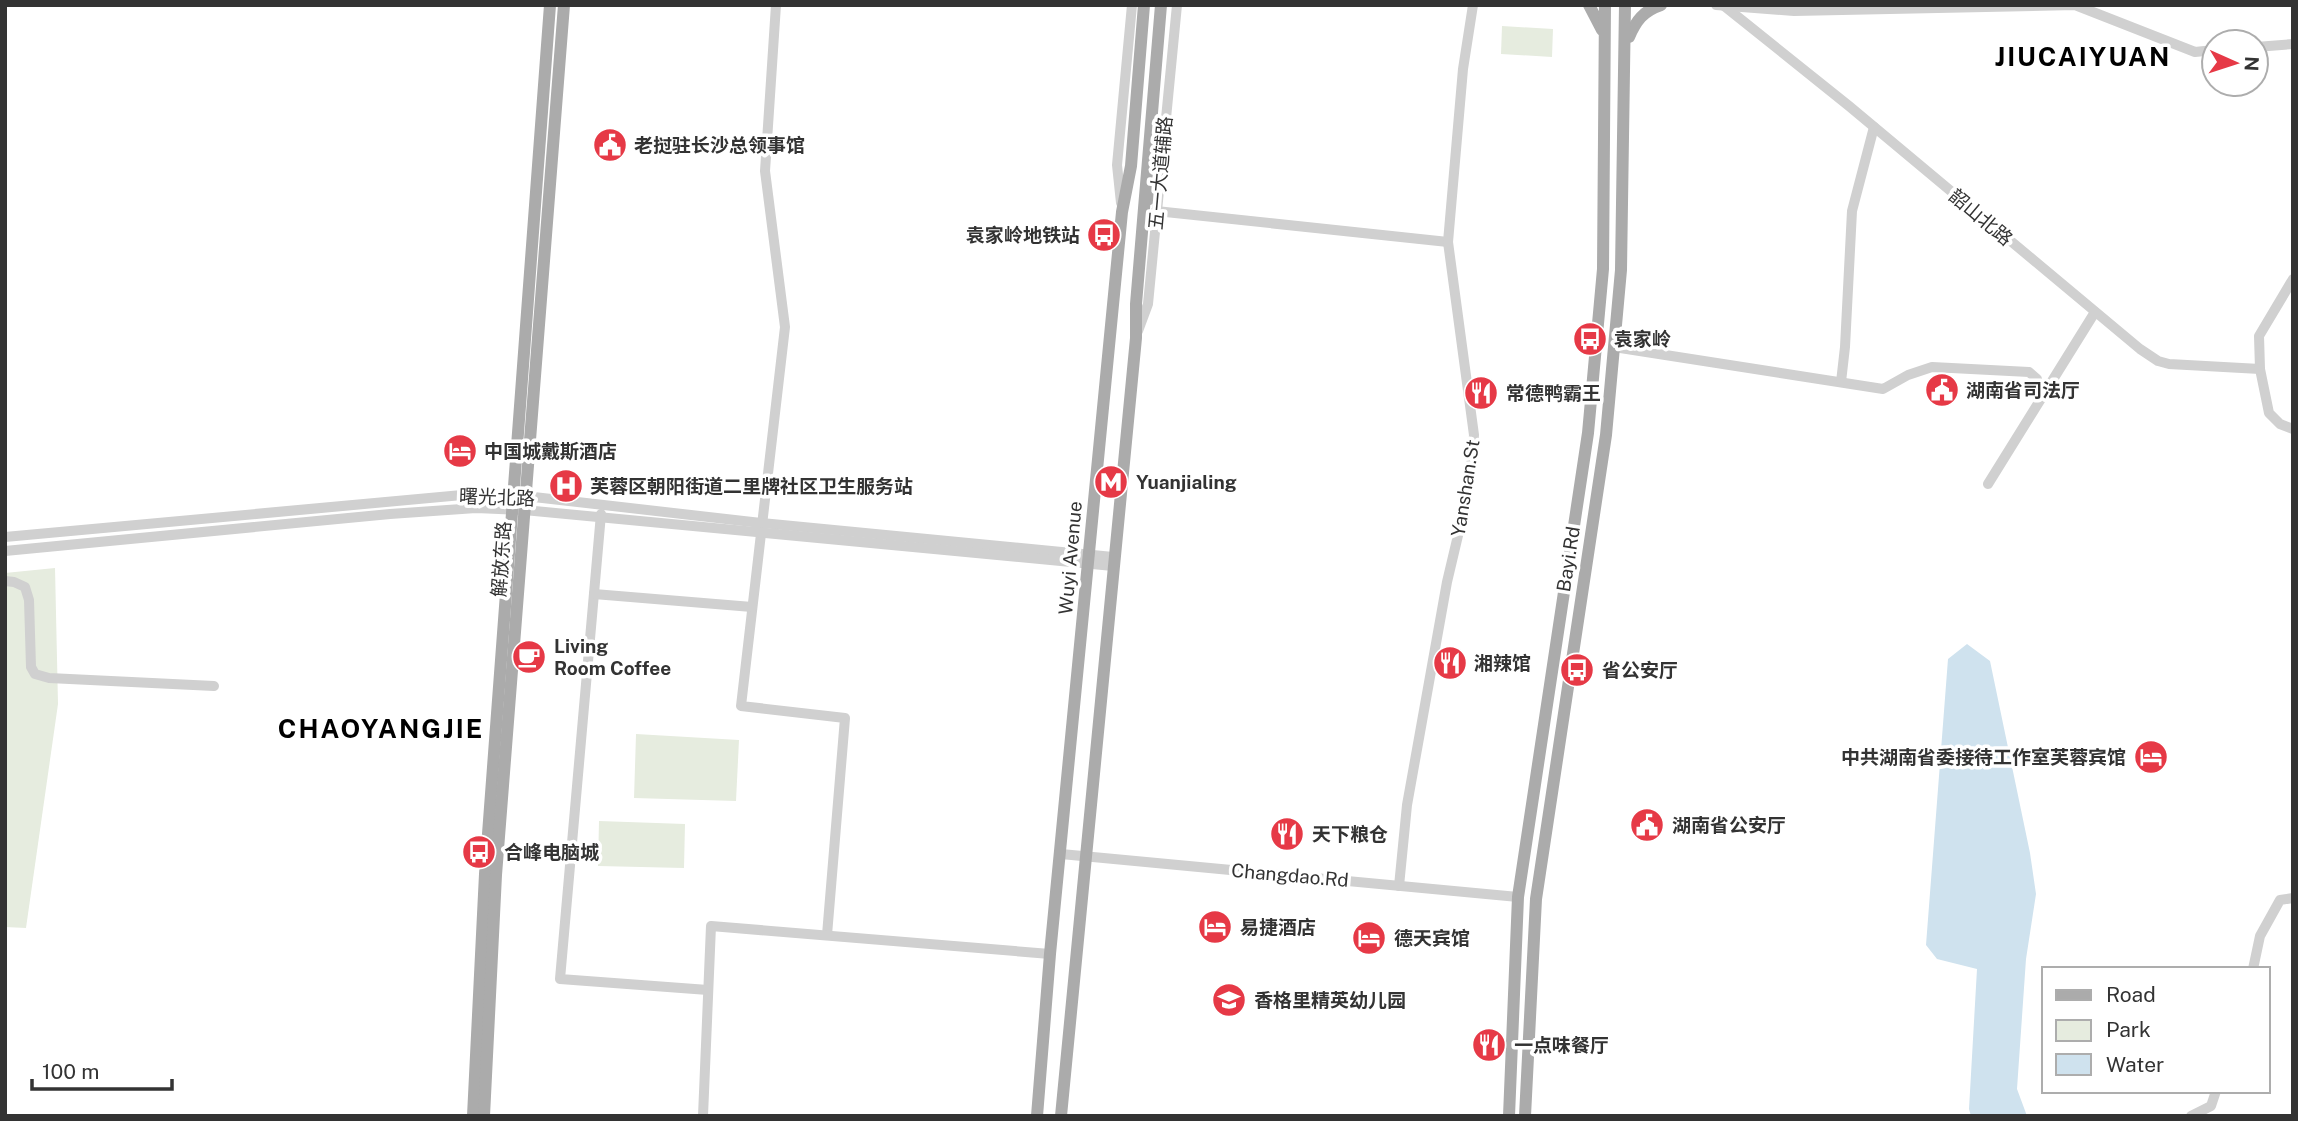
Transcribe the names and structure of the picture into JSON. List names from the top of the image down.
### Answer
{
  "streets": {
    "main road": ["Wuyi Avenue", "解放东路", "Bayi.Rd"],
    "street": [
      "五一大道辅路",
      "韶山北路",
      "Yanshan.St",
      "曙光北路",
      "Changdao.Rd"
    ]
  },
  "crossings": [
    ["五一大道辅路", "Wuyi Avenue"],
    ["Yanshan.St", "Changdao.Rd"],
    ["曙光北路", "Wuyi Avenue"],
    ["曙光北路", "解放东路"],
    ["Wuyi Avenue", "Changdao.Rd"],
    ["Bayi.Rd", "Changdao.Rd"]
  ],
  "districts": ["JIUCAIYUAN", "CHAOYANGJIE"],
  "places": {
    "public building": ["老挝驻长沙总领事馆", "湖南省司法厅", "湖南省公安厅"],
    "bus stop": [
      "袁家岭地铁站",
      "袁家岭",
      "省公安厅",
      "合峰电脑城"
    ],
    "restaurant": [
      "常德鸭霸王",
      "湘辣馆",
      "天下粮仓",
      "一点味餐厅"
    ],
    "hotel": [
      "中国城戴斯酒店",
      "中共湖南省委接待工作室芙蓉宾馆",
      "易捷酒店",
      "德天宾馆"
    ],
    "metro station": ["Yuanjialing"],
    "hospital": ["芙蓉区朝阳街道二里牌社区卫生服务站"],
    "cafe": ["Living Room Coffee"],
    "school or university": ["香格里精英幼儿园"]
  },
  "legend": ["Road", "Park", "Water"],
  "scale_bar": "100 m",
  "north": "right"
}
